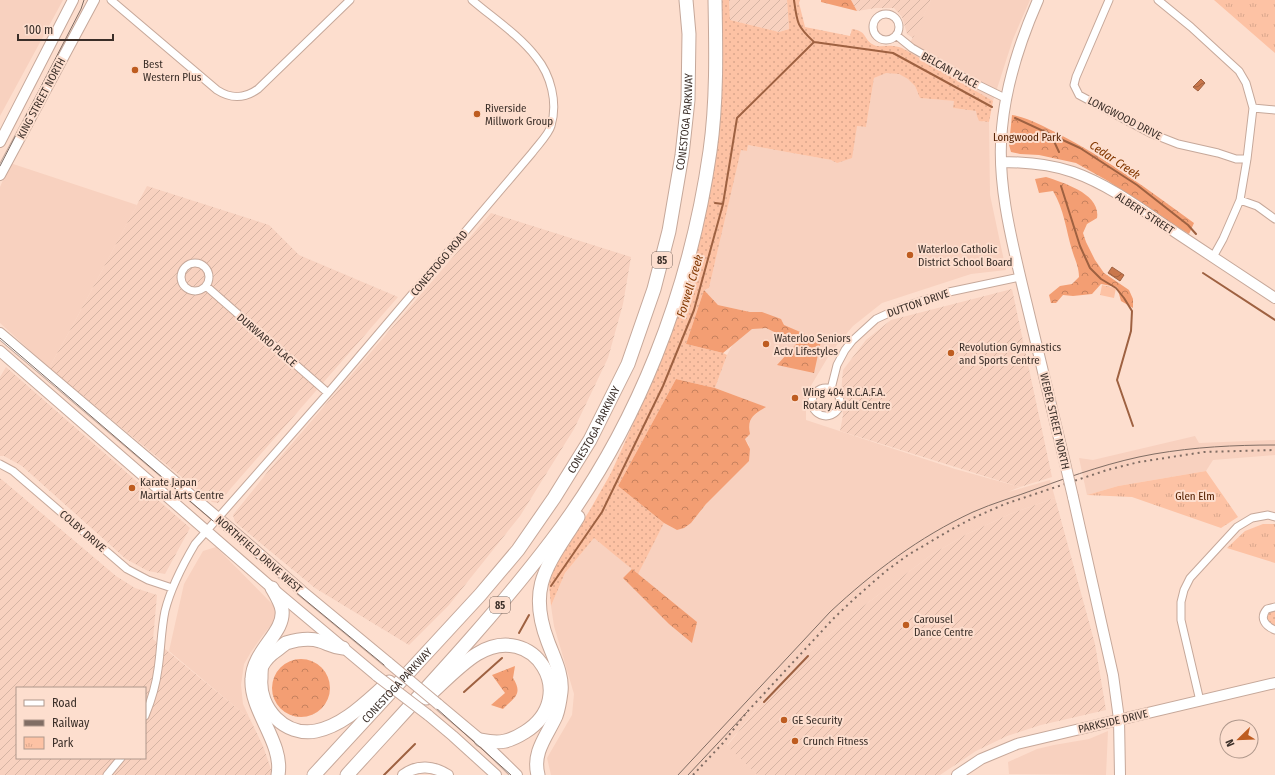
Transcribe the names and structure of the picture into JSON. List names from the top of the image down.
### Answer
{
  "streets": {
    "highway": ["CONESTOGA PARKWAY", "85"],
    "main road": [
      "KING STREET NORTH",
      "ALBERT STREET",
      "WEBER STREET NORTH",
      "NORTHFIELD DRIVE WEST",
      "PARKSIDE DRIVE"
    ],
    "street": [
      "BELCAN PLACE",
      "LONGWOOD DRIVE",
      "CONESTOGO ROAD",
      "DUTTON DRIVE",
      "DURWARD PLACE",
      "COLBY DRIVE"
    ]
  },
  "crossings": [
    ["BELCAN PLACE", "WEBER STREET NORTH"],
    ["ALBERT STREET", "WEBER STREET NORTH"],
    ["CONESTOGO ROAD", "DURWARD PLACE"],
    ["CONESTOGO ROAD", "NORTHFIELD DRIVE WEST"],
    ["DUTTON DRIVE", "WEBER STREET NORTH"],
    ["WEBER STREET NORTH", "PARKSIDE DRIVE"]
  ],
  "water": ["Cedar Creek", "Forwell Creek"],
  "parks": ["Longwood Park", "Glen Elm"],
  "places": [
    "Best Western Plus",
    "Riverside Millwork Group",
    "Waterloo Catholic District School Board",
    "Waterloo Seniors Actv Lifestyles",
    "Revolution Gymnastics and Sports Centre",
    "Wing 404 R.C.A.F.A. Rotary Adult Centre",
    "Karate Japan Martial Arts Centre",
    "Carousel Dance Centre",
    "GE Security",
    "Crunch Fitness"
  ],
  "legend": ["Road", "Railway", "Park"],
  "scale_bar": "100 m",
  "north": "bottom left"
}
